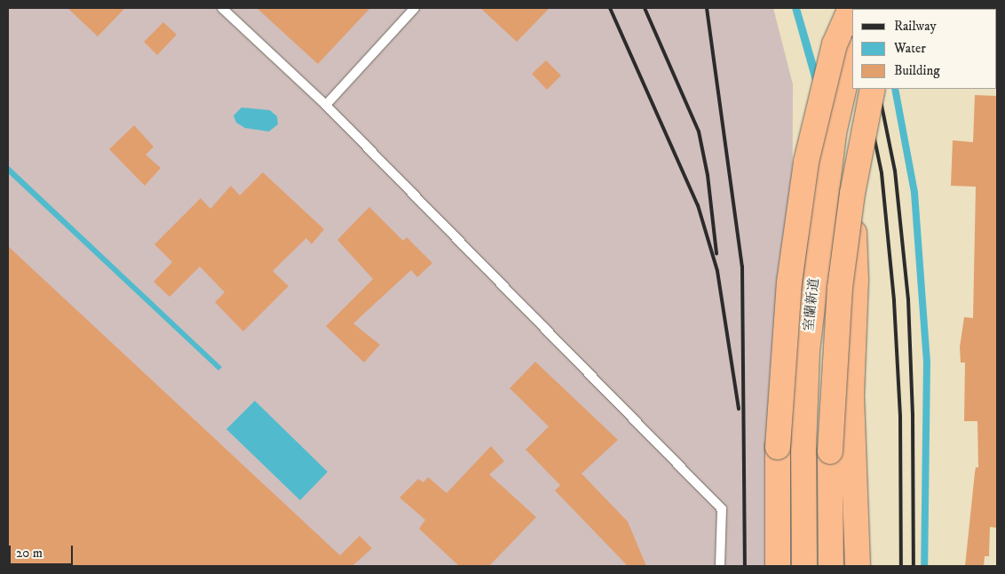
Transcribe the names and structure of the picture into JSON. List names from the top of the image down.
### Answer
{
  "streets": {
    "highway": ["室蘭新道"]
  },
  "legend": ["Railway", "Water", "Building"],
  "scale_bar": "20 m"
}
